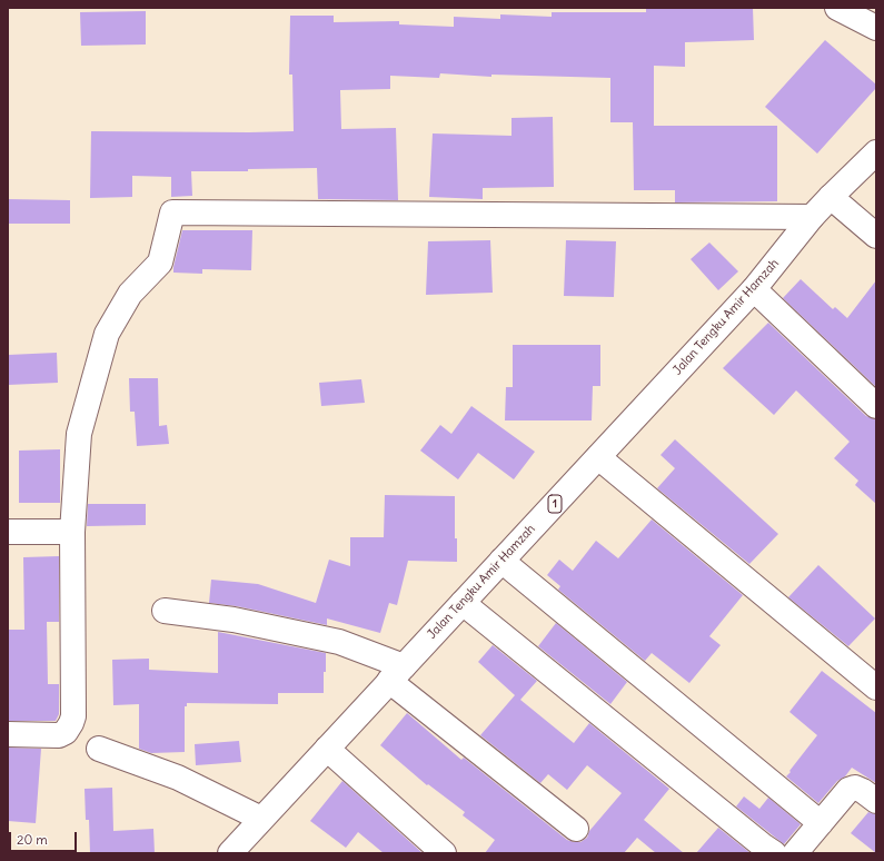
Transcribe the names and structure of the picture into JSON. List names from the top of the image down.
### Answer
{
  "streets": {
    "street": ["Jalan Tengku Amir Hamzah", "1"]
  },
  "scale_bar": "20 m"
}
